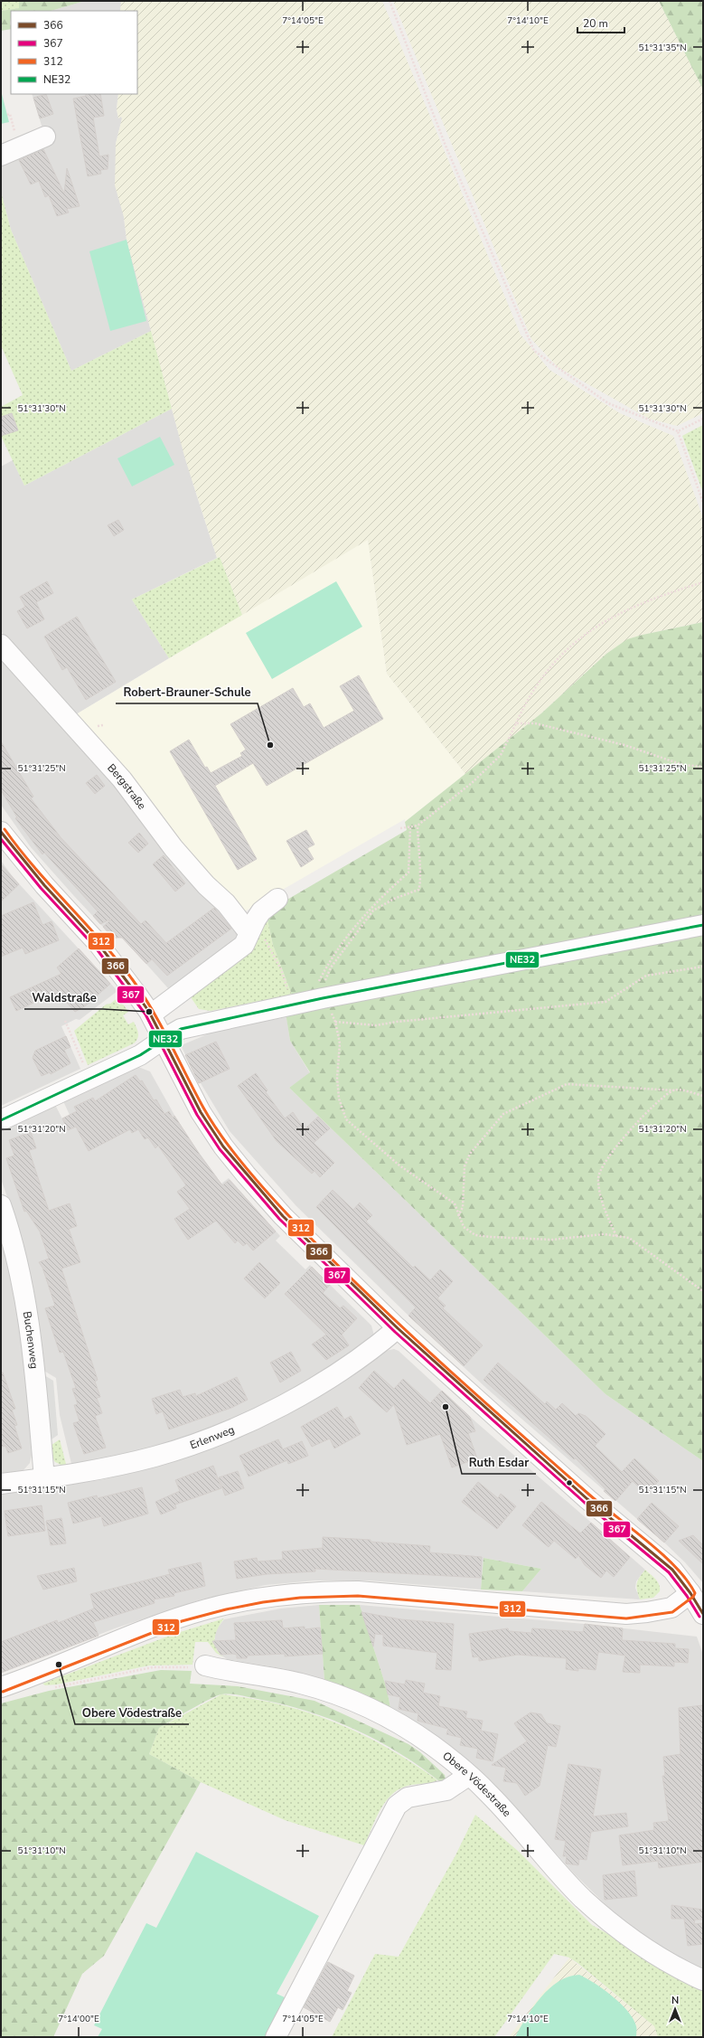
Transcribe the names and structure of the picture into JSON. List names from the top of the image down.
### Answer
{
  "streets": {
    "street": [
      "Bergstraße",
      "Buchenweg",
      "Erlenweg",
      "Obere Vödestraße"
    ]
  },
  "crossings": [
    ["Buchenweg", "Erlenweg"]
  ],
  "places": [
    "Robert-Brauner-Schule",
    "Waldstraße",
    "Ruth Esdar",
    "Obere Vödestraße"
  ],
  "lines": [
    "transit line 312",
    "transit line 366",
    "transit line 367",
    "transit line NE32"
  ],
  "legend": [
    "366",
    "367",
    "312",
    "NE32"
  ],
  "scale_bar": "20 m",
  "north": "top",
  "coordinates": [
    "7°14'05\"E",
    "7°14'10\"E",
    "51°31'35\"N",
    "51°31'30\"N",
    "51°31'25\"N",
    "51°31'20\"N",
    "51°31'15\"N",
    "51°31'10\"N",
    "7°14'00\"E"
  ]
}
